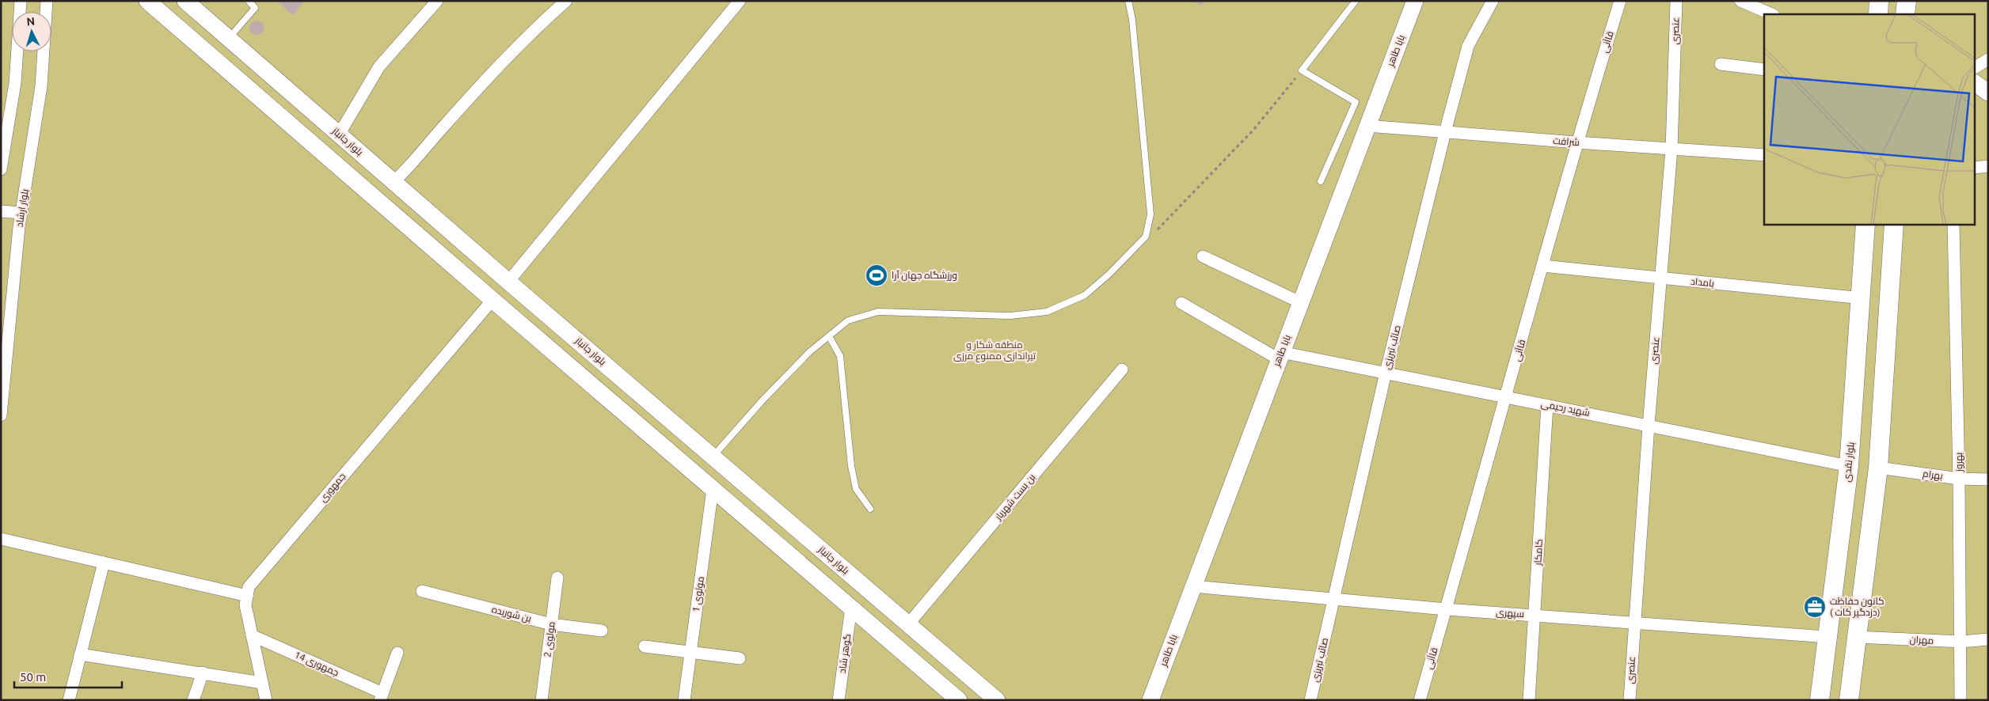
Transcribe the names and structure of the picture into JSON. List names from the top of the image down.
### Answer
{
  "streets": {
    "main road": ["بابا طاهر", "بلوار جانباز", "بلوار نقدی"],
    "street": [
      "عنصری",
      "قاآنی",
      "شرافت",
      "بلوار ارشاد",
      "بامداد",
      "صائب تبریزی",
      "شهید رحیمی",
      "بهروز",
      "بهرام",
      "جمهوری",
      "بن بست شهریار",
      "کامکار",
      "مولوی 1",
      "سپهری",
      "بن شوریده",
      "مولوی 2",
      "مهران",
      "گوهر شاد",
      "جمهوری 14"
    ]
  },
  "crossings": [
    ["عنصری", "شرافت"],
    ["عنصری", "بامداد"],
    ["عنصری", "شهید رحیمی"],
    ["عنصری", "سپهری"],
    ["قاآنی", "شرافت"],
    ["قاآنی", "بامداد"],
    ["قاآنی", "شهید رحیمی"],
    ["قاآنی", "سپهری"],
    ["بابا طاهر", "شرافت"],
    ["بابا طاهر", "شهید رحیمی"],
    ["بابا طاهر", "سپهری"],
    ["بلوار جانباز", "بن بست شهریار"],
    ["شرافت", "صائب تبریزی"],
    ["بامداد", "بلوار نقدی"],
    ["صائب تبریزی", "شهید رحیمی"],
    ["صائب تبریزی", "سپهری"],
    ["شهید رحیمی", "بلوار نقدی"],
    ["شهید رحیمی", "کامکار"],
    ["بلوار نقدی", "سپهری"],
    ["بهروز", "بهرام"],
    ["بهروز", "مهران"],
    ["جمهوری", "جمهوری 14"],
    ["کامکار", "سپهری"],
    ["بن شوریده", "مولوی 2"]
  ],
  "parks": ["منطقه شکار و تیراندازی ممنوع مرزی"],
  "places": {
    "sports": ["ورزشگاه جهان آرا"],
    "office": ["کانون حفاظت ( دزدگیر کات)"]
  },
  "scale_bar": "50 m",
  "north": "top"
}
